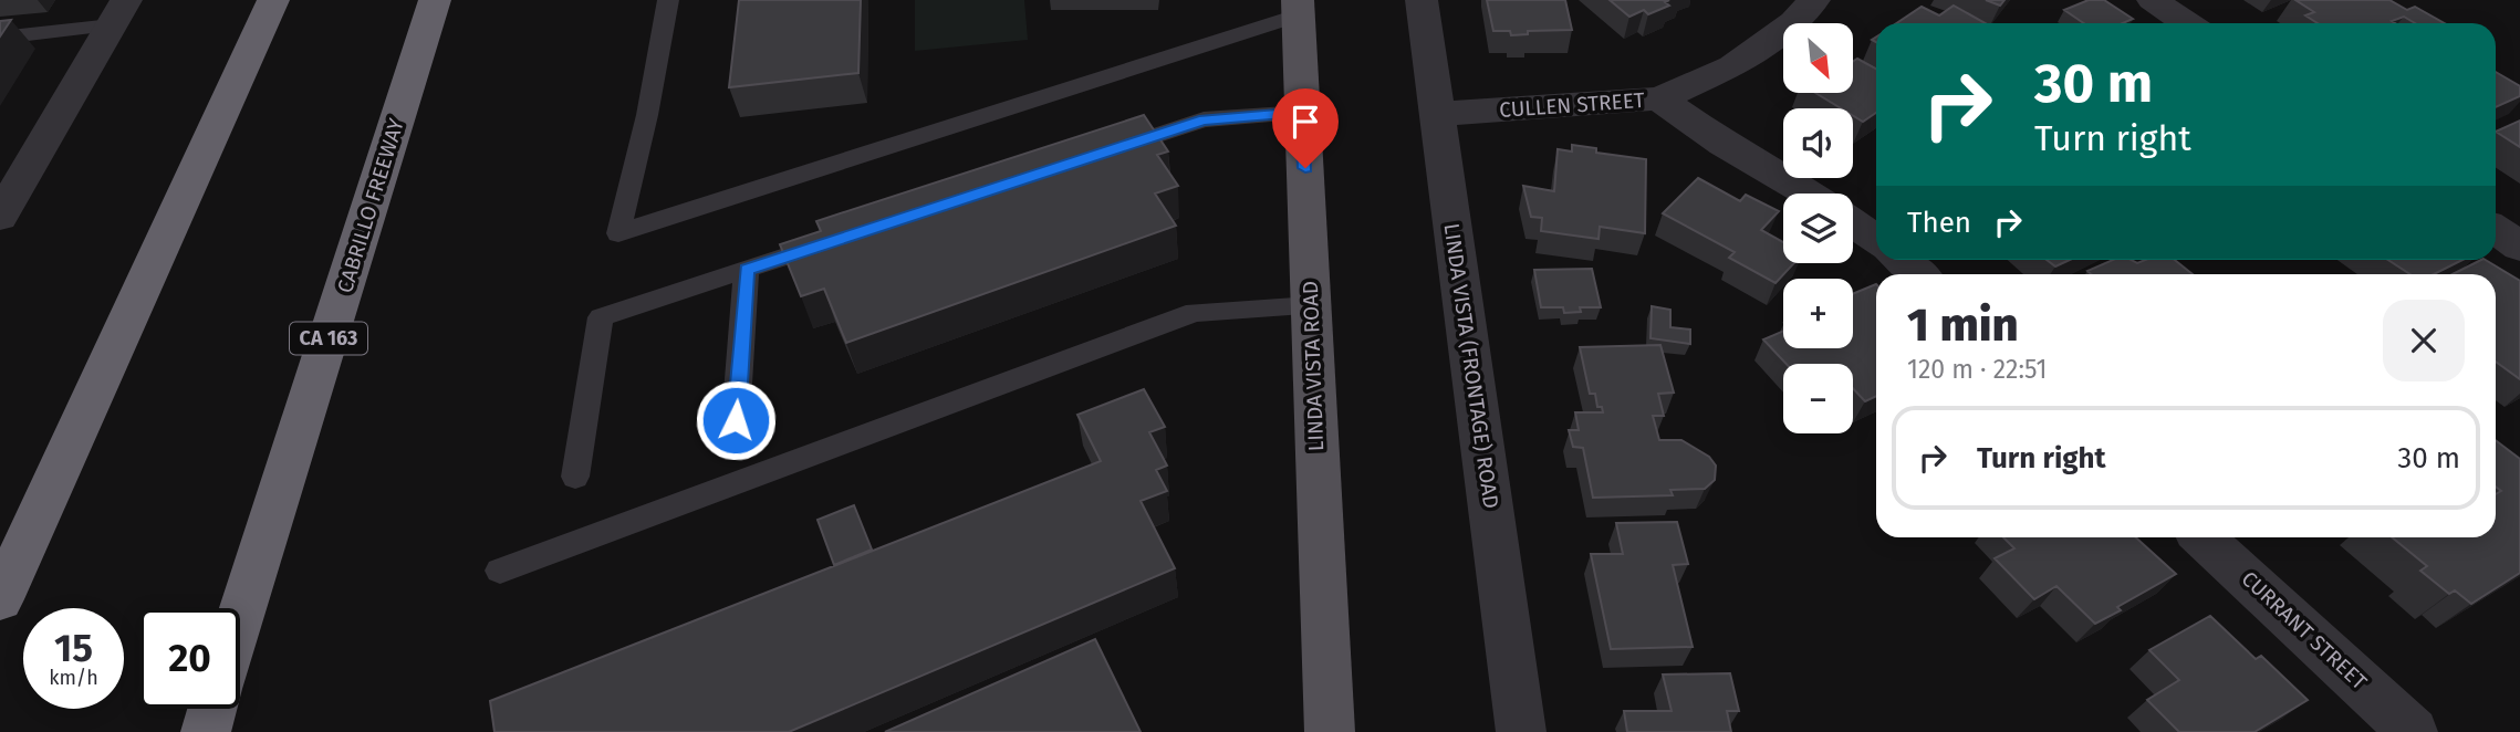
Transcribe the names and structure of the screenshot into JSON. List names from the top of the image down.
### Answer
{
  "streets": {
    "highway": ["CABRILLO FREEWAY", "CA 163"],
    "main road": ["LINDA VISTA ROAD"],
    "street": ["CULLEN STREET", "LINDA VISTA (FRONTAGE) ROAD", "CURRANT STREET"]
  },
  "crossings": [
    ["CULLEN STREET", "LINDA VISTA (FRONTAGE) ROAD"]
  ],
  "north": "bottom right",
  "page": {
    "map_buttons": ["+", "−"],
    "turn": ["30 m", "Turn right"],
    "then": "Then",
    "heading": ["1 min", "120 m · 22:51"],
    "list": [
      {
        "name": "Turn right",
        "value": "30 m"
      }
    ],
    "speed": "15 km/h",
    "limit": "20"
  }
}
